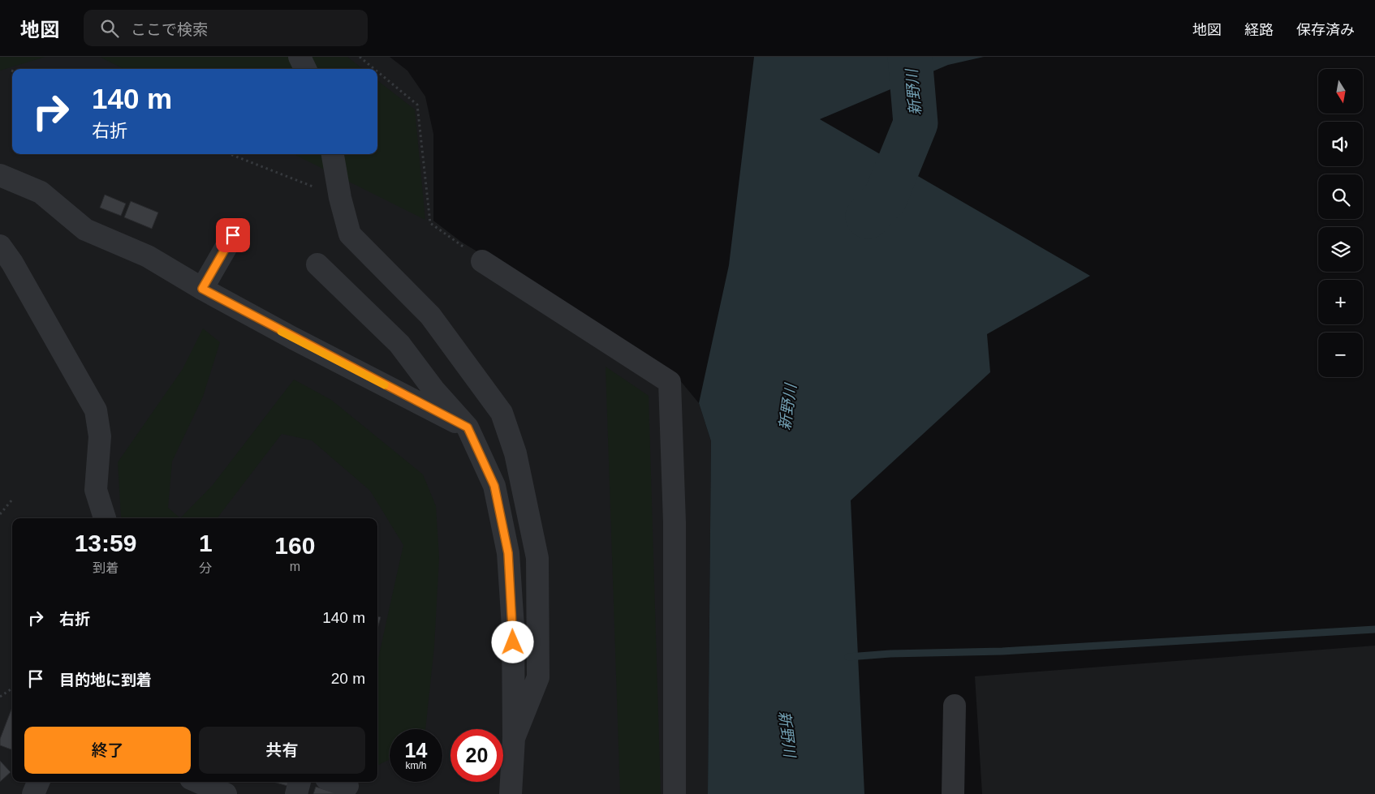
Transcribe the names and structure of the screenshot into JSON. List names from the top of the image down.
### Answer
{
  "water": ["新野川"],
  "north": "bottom",
  "page": {
    "header": "地図",
    "search": "ここで検索",
    "nav": ["地図", "経路", "保存済み"],
    "map_buttons": ["+", "−"],
    "turn": ["140 m", "右折"],
    "eta": [
      "13:59",
      "到着",
      "1",
      "分",
      "160",
      "m"
    ],
    "list": [
      {
        "name": "右折",
        "value": "140 m"
      },
      {
        "name": "目的地に到着",
        "value": "20 m"
      }
    ],
    "buttons": ["終了", "共有"],
    "speed": "14 km/h",
    "limit": "20"
  }
}
